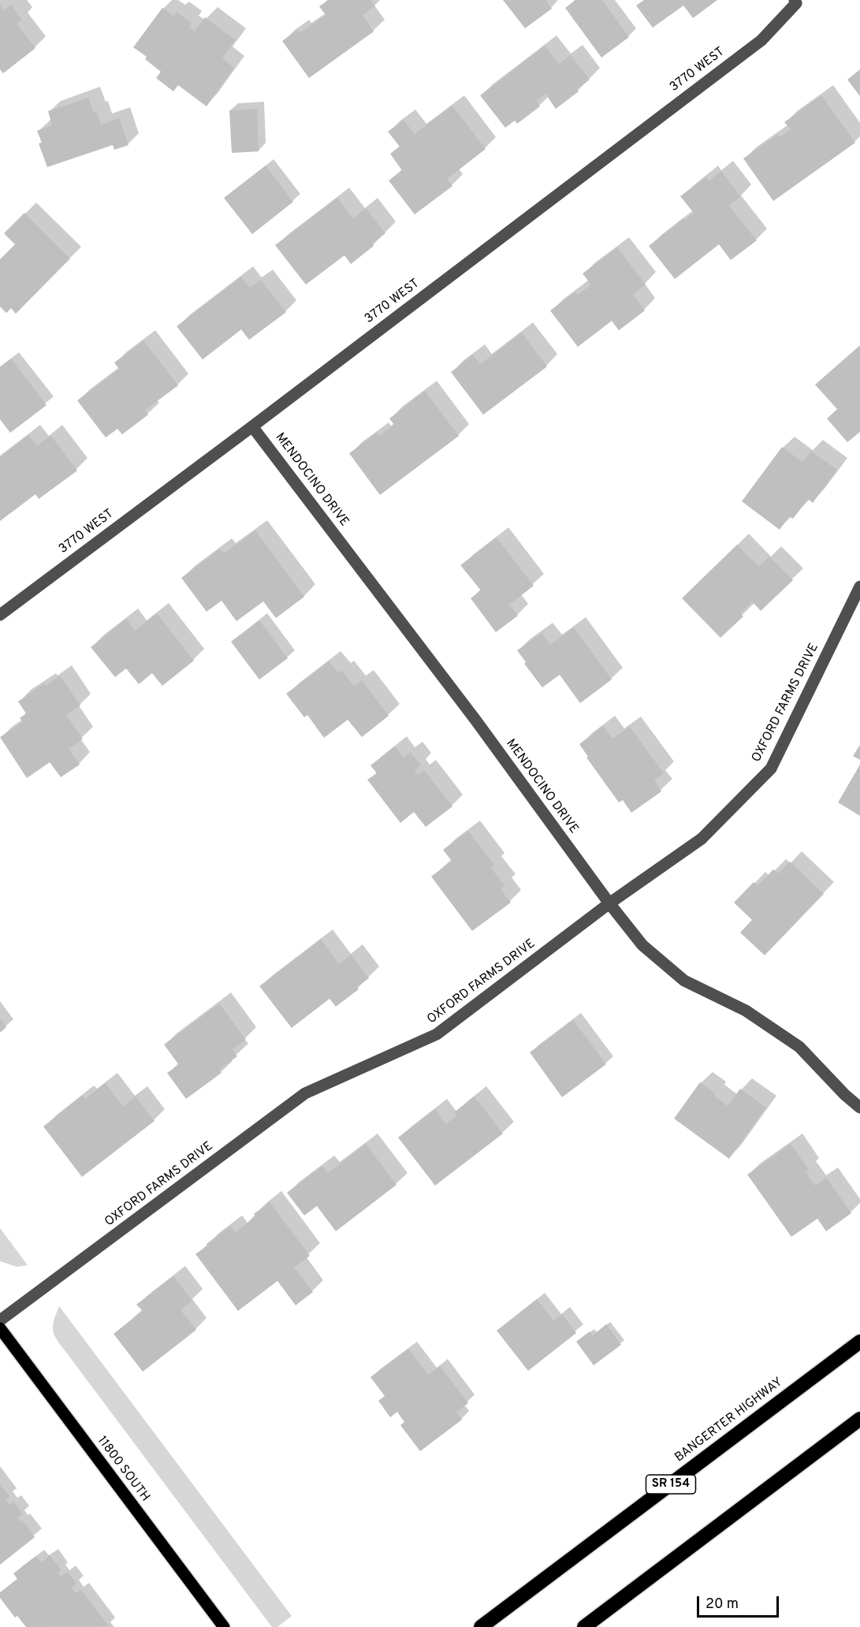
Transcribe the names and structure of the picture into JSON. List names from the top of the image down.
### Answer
{
  "streets": {
    "highway": ["BANGERTER HIGHWAY", "SR 154"],
    "main road": ["11800 SOUTH"],
    "street": ["3770 WEST", "MENDOCINO DRIVE", "OXFORD FARMS DRIVE"]
  },
  "crossings": [
    ["3770 WEST", "MENDOCINO DRIVE"],
    ["MENDOCINO DRIVE", "OXFORD FARMS DRIVE"]
  ],
  "scale_bar": "20 m"
}
